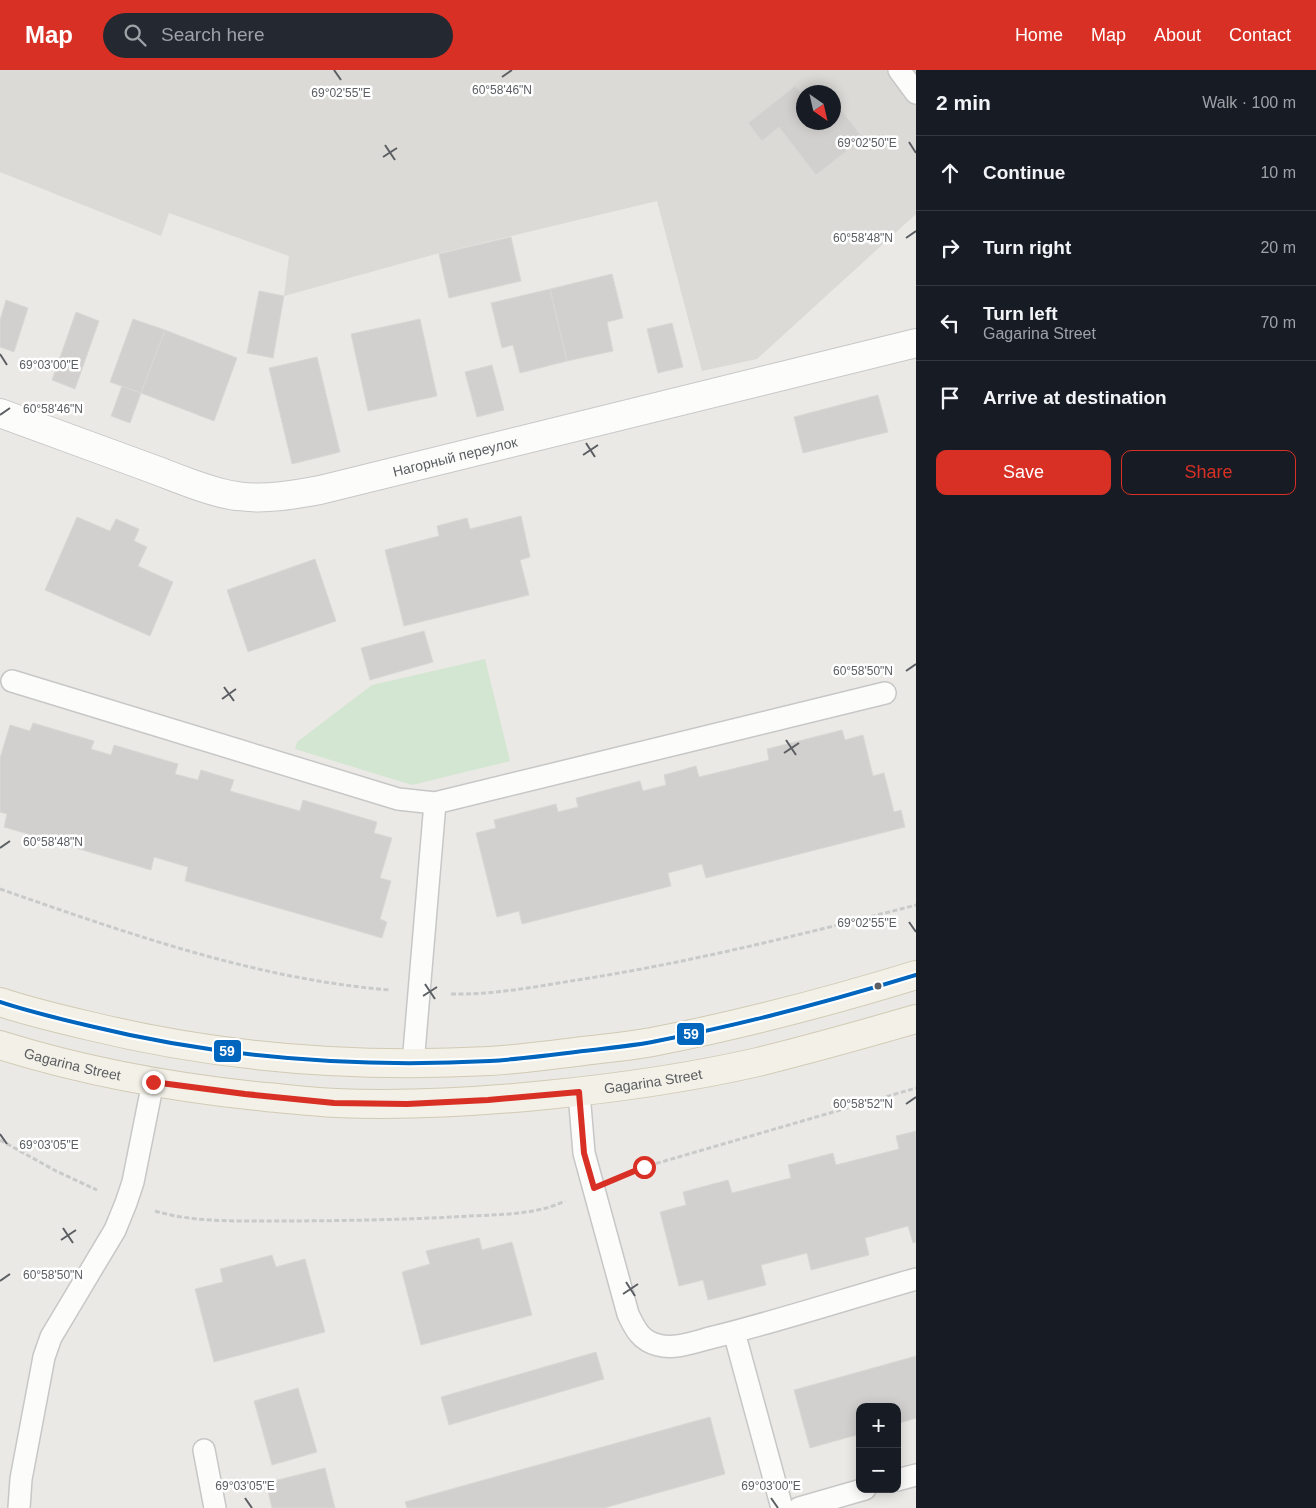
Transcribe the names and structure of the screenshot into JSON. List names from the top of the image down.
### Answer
{
  "streets": {
    "main road": ["Gagarina Street"],
    "street": ["Нагорный переулок"]
  },
  "lines": ["transit line 59"],
  "north": "bottom right",
  "page": {
    "header": "Map",
    "search": "Search here",
    "nav": [
      "Home",
      "Map",
      "About",
      "Contact"
    ],
    "heading": ["2 min", "Walk · 100 m"],
    "list": [
      ["Continue", "10 m"],
      ["Turn right", "20 m"],
      ["Turn left", "Gagarina Street", "70 m"],
      "Arrive at destination"
    ],
    "buttons": ["Save", "Share"],
    "map_buttons": ["+", "−"]
  },
  "coordinates": [
    "60°58'46\"N",
    "69°02'55\"E",
    "69°02'50\"E",
    "60°58'48\"N",
    "69°03'00\"E",
    "60°58'50\"N",
    "60°58'52\"N",
    "69°03'05\"E"
  ]
}
